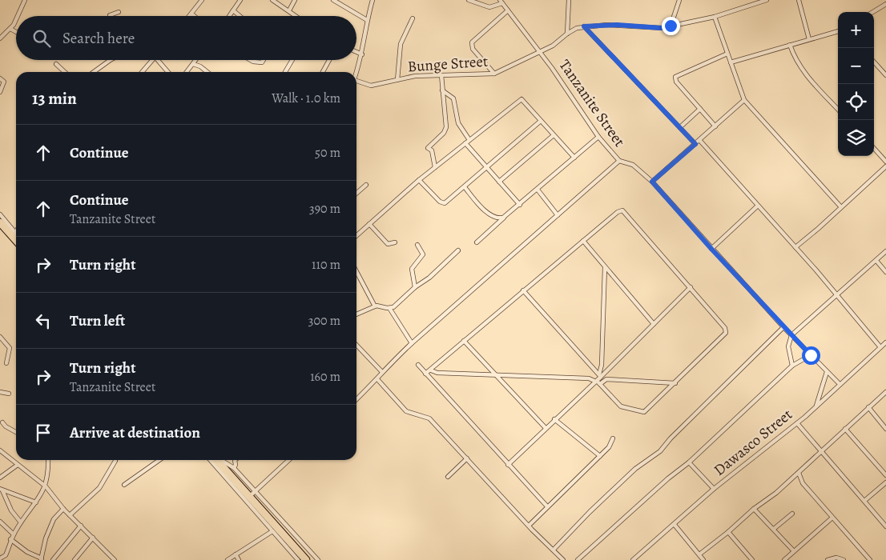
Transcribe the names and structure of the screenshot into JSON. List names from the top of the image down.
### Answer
{
  "streets": {
    "street": ["Bunge Street", "Tanzanite Street", "Dawasco Street"]
  },
  "crossings": [
    ["Bunge Street", "Tanzanite Street"],
    ["Tanzanite Street", "Dawasco Street"]
  ],
  "page": {
    "map_buttons": ["+", "−"],
    "search": "Search here",
    "heading": ["13 min", "Walk · 1.0 km"],
    "list": [
      ["Continue", "50 m"],
      ["Continue", "Tanzanite Street", "390 m"],
      ["Turn right", "110 m"],
      ["Turn left", "300 m"],
      ["Turn right", "Tanzanite Street", "160 m"],
      "Arrive at destination"
    ]
  }
}
